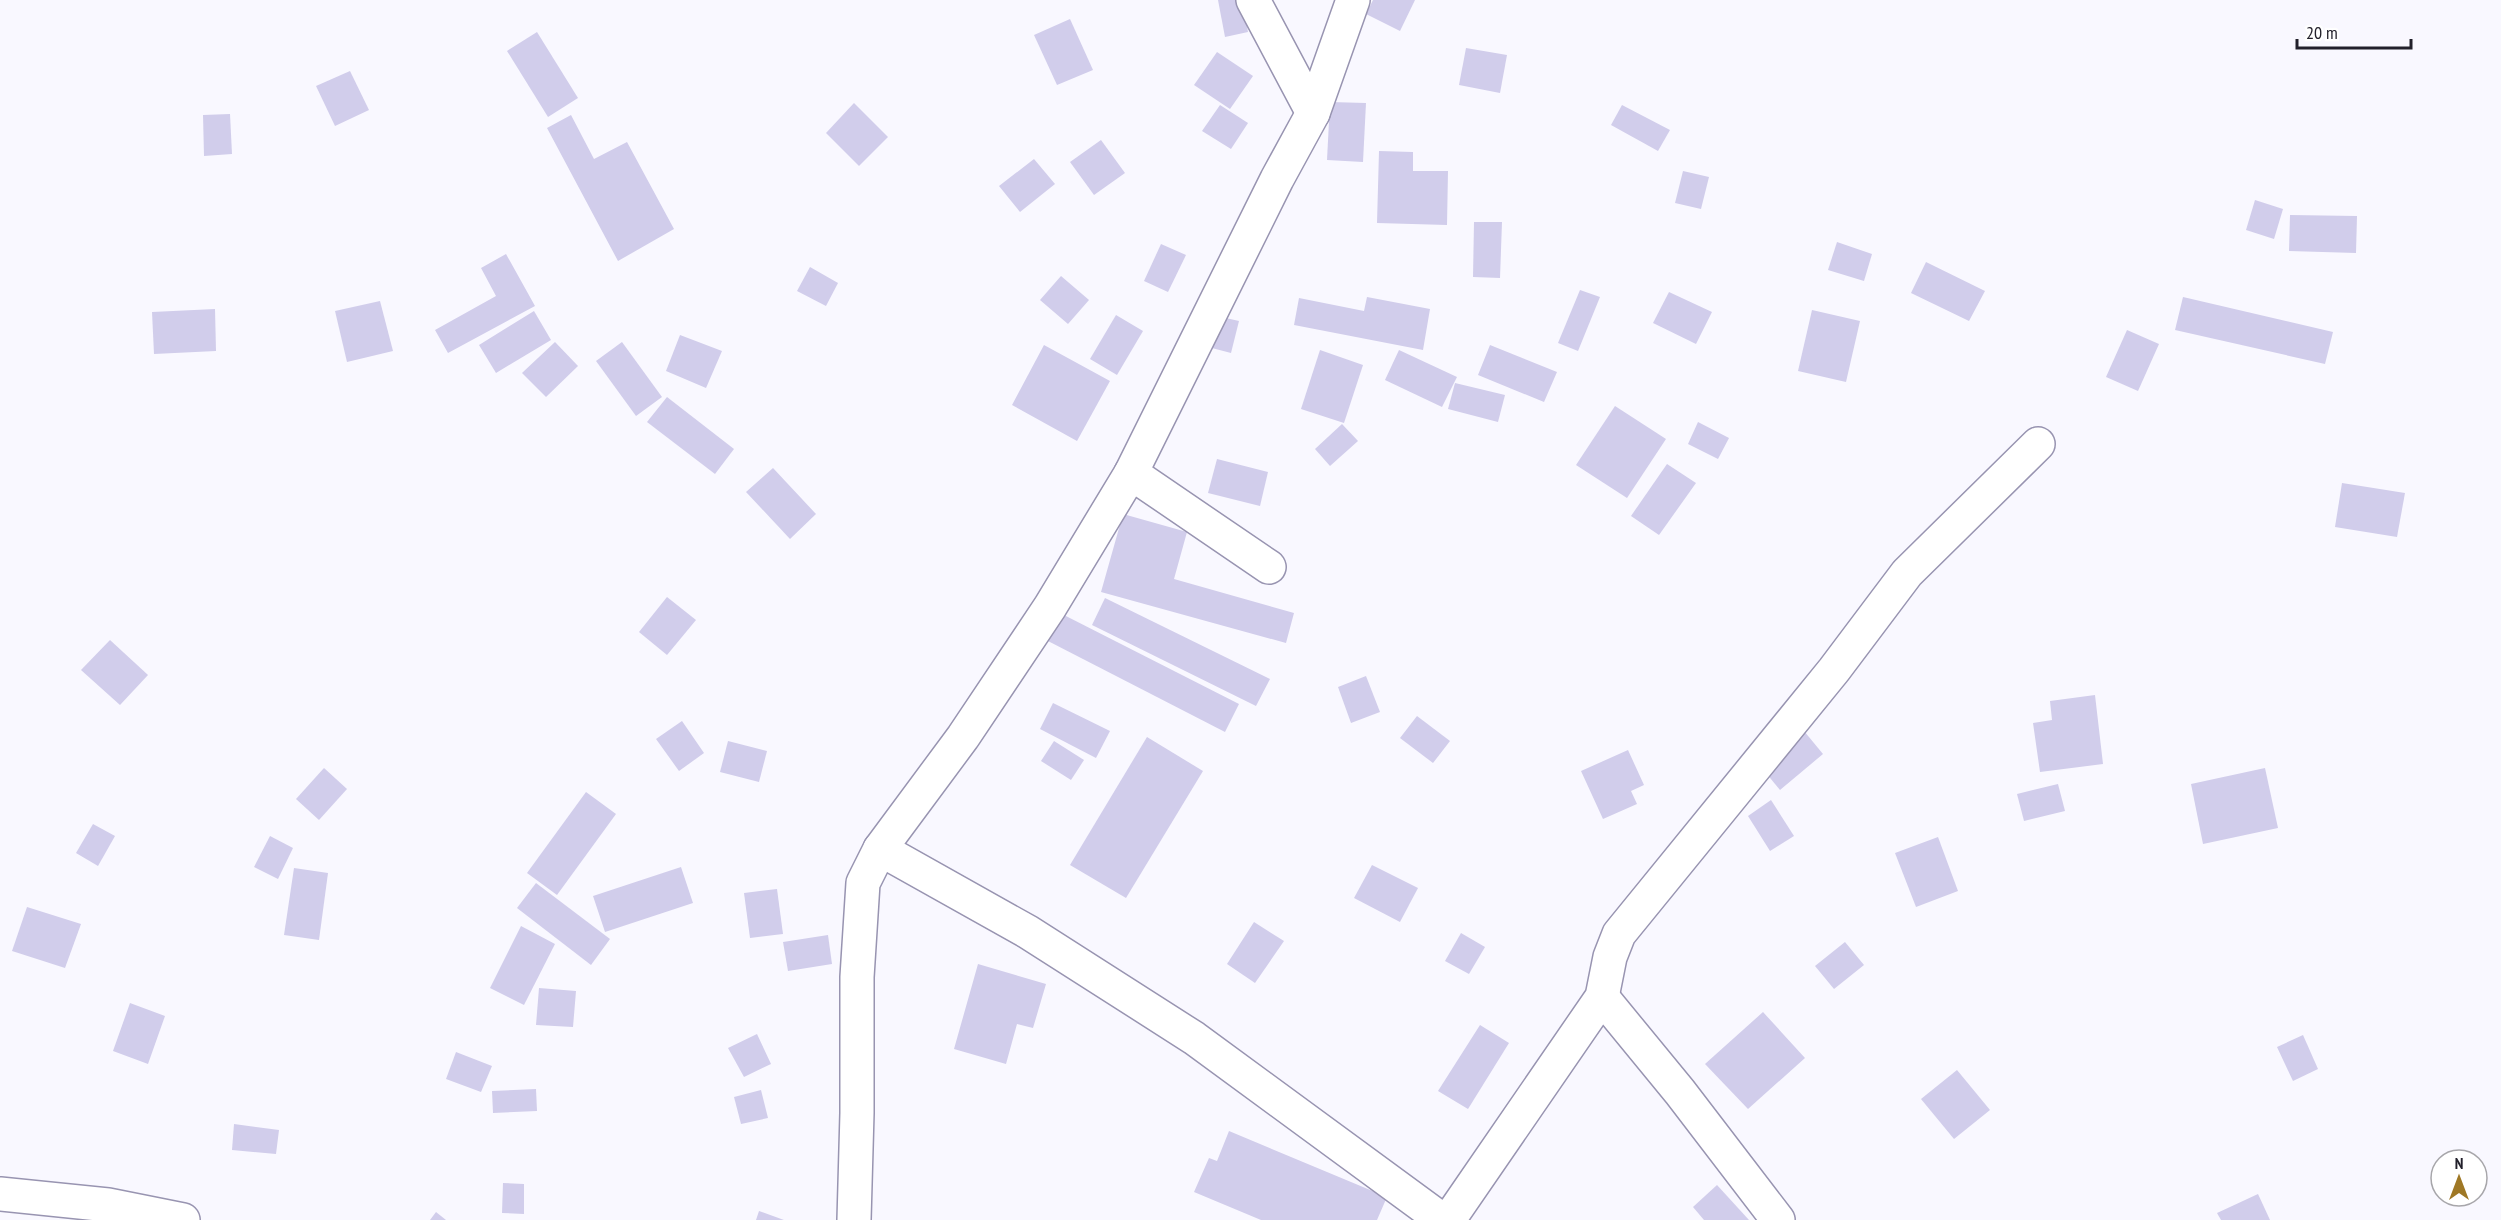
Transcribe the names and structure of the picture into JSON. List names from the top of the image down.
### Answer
{
  "scale_bar": "20 m",
  "north": "top"
}
